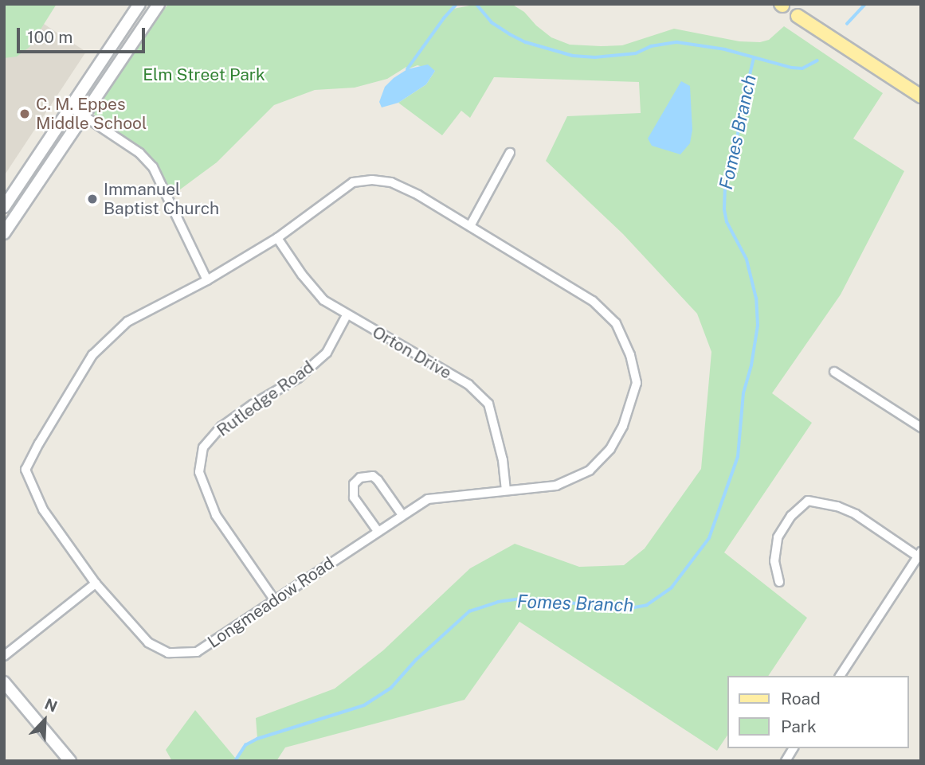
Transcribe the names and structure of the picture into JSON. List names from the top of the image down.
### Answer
{
  "streets": {
    "street": ["Orton Drive", "Rutledge Road", "Longmeadow Road"]
  },
  "crossings": [
    ["Orton Drive", "Rutledge Road"],
    ["Orton Drive", "Longmeadow Road"],
    ["Rutledge Road", "Longmeadow Road"]
  ],
  "water": ["Fomes Branch"],
  "parks": ["Elm Street Park"],
  "places": ["C. M. Eppes Middle School", "Immanuel Baptist Church"],
  "legend": ["Road", "Park"],
  "scale_bar": "100 m",
  "north": "top right"
}
